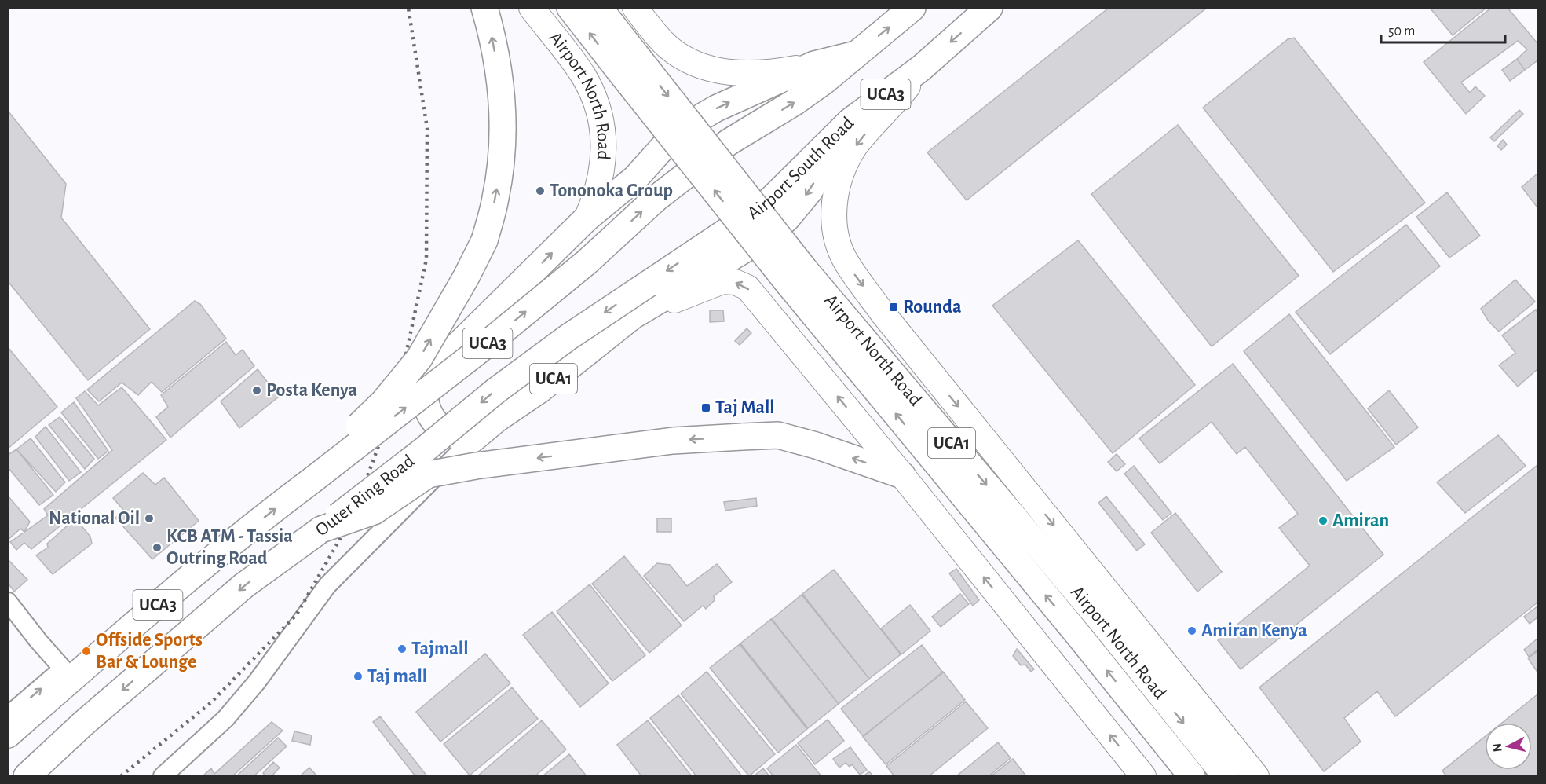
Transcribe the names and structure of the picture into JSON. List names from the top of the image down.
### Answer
{
  "streets": {
    "main road": [
      "UCA3",
      "Airport North Road",
      "Airport South Road",
      "UCA1",
      "Outer Ring Road"
    ]
  },
  "crossings": [
    ["Airport North Road", "Airport South Road"],
    ["Airport South Road", "Outer Ring Road"]
  ],
  "places": {
    "other": [
      "Tononoka Group",
      "Posta Kenya",
      "National Oil",
      "Amiran",
      "KCB ATM - Tassia Outring Road",
      "Amiran Kenya",
      "Tajmall",
      "Offside Sports Bar & Lounge",
      "Taj mall"
    ],
    "transit": ["Rounda", "Taj Mall"]
  },
  "scale_bar": "50 m",
  "north": "left"
}
